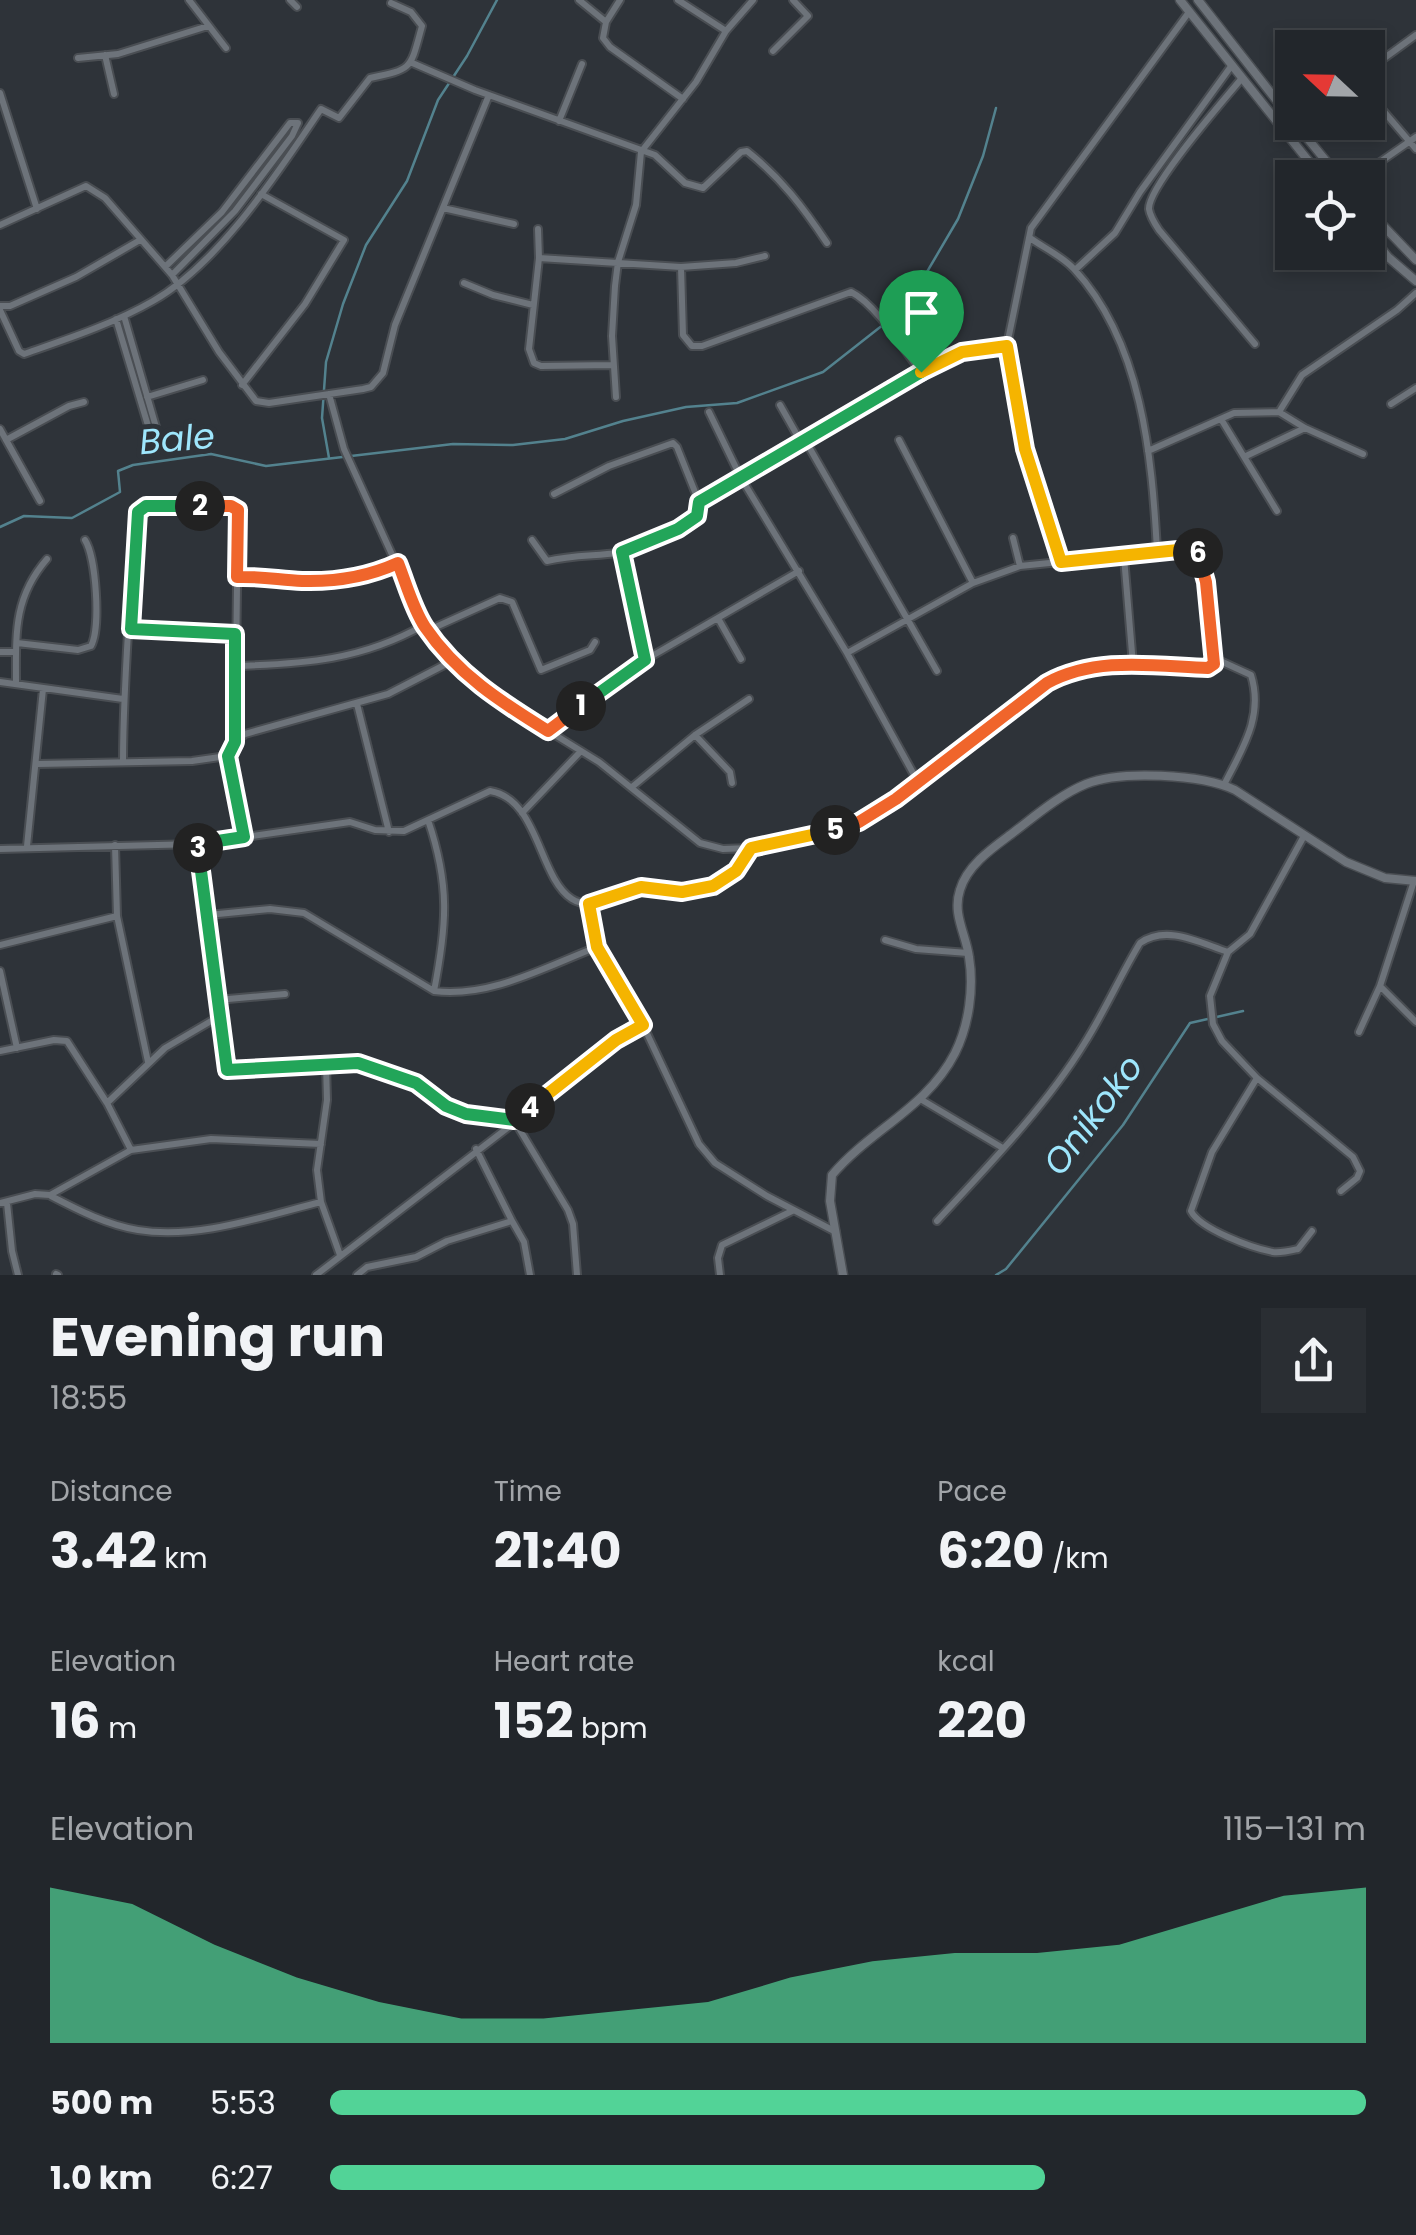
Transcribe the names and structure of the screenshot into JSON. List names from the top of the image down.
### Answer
{
  "water": ["Bale", "Onikoko"],
  "north": "left",
  "page": {
    "pins": [
      "2",
      "6",
      "1",
      "5",
      "3",
      "4"
    ],
    "heading": ["Evening run", "18:55"],
    "stats": [
      ["Distance", "3.42 km"],
      ["Time", "21:40"],
      ["Pace", "6:20 /km"],
      ["Elevation", "16 m"],
      ["Heart rate", "152 bpm"],
      ["kcal", "220"]
    ],
    "chart": ["Elevation", "115–131 m"],
    "list": [
      {
        "name": "500 m",
        "note": "5:53"
      },
      {
        "name": "1.0 km",
        "note": "6:27"
      }
    ]
  }
}
